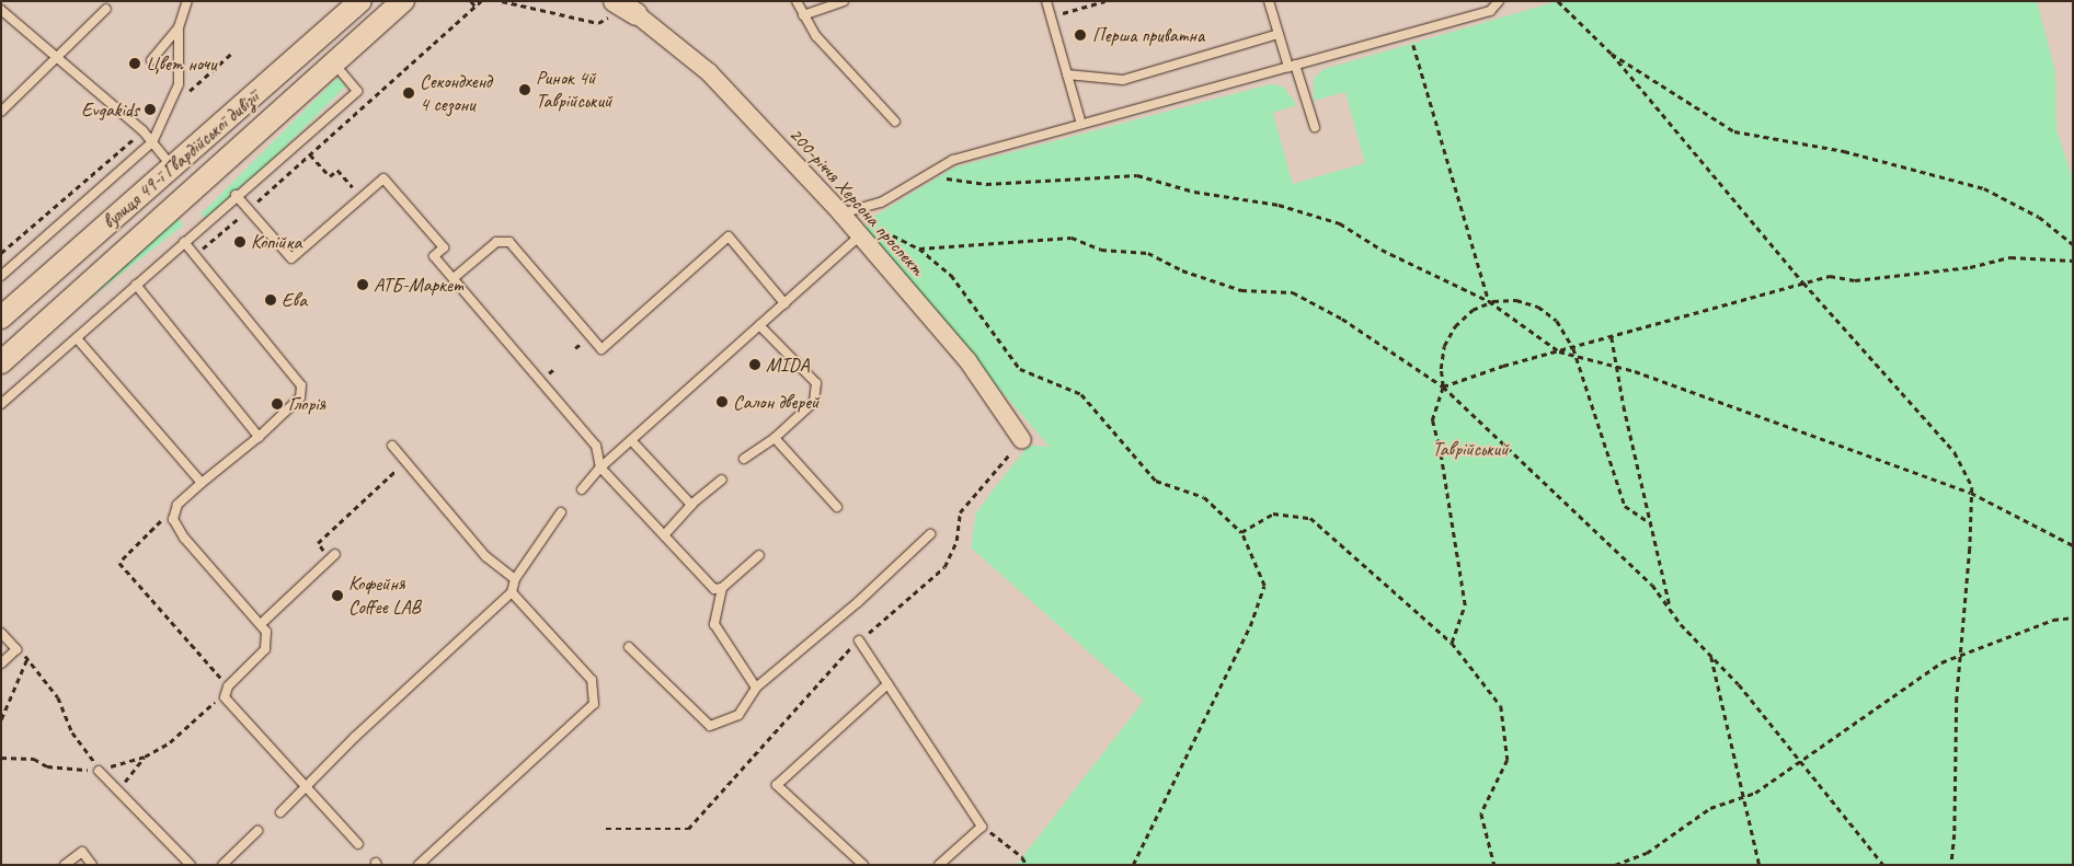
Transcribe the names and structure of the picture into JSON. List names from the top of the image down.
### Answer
{
  "streets": {
    "street": ["вулиця 49-ї Гвардійської дивізії", "200-річчя Херсона проспект"]
  },
  "parks": ["Таврійський"],
  "places": [
    "Перша приватна",
    "Цвет ночи",
    "Ринок 4й Таврійський",
    "Секондхенд 4 сезони",
    "Evgakids",
    "Копійка",
    "АТБ-Маркет",
    "Ева",
    "MIDA",
    "Салон дверей",
    "Глорія",
    "Кофейня Coffee LAB"
  ]
}
